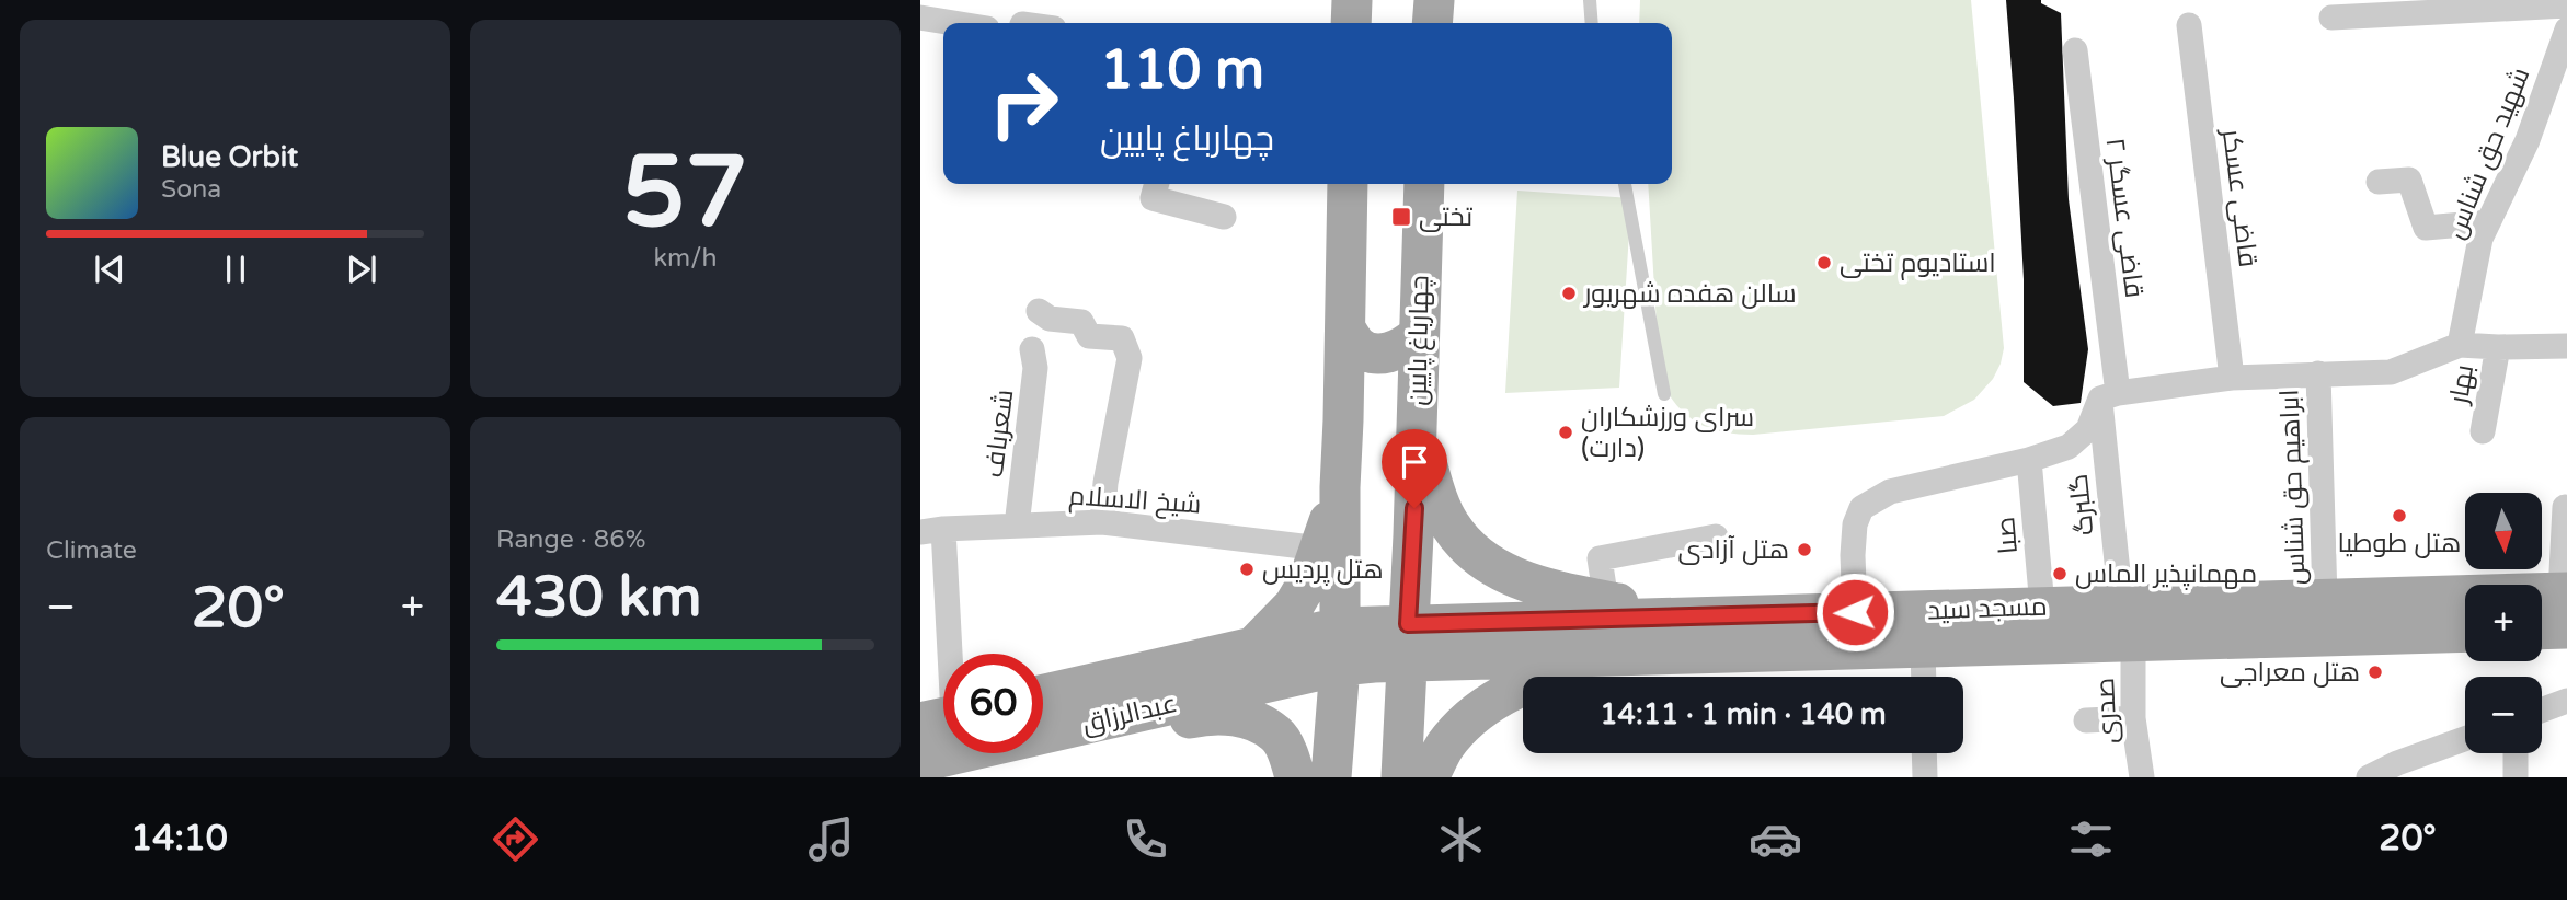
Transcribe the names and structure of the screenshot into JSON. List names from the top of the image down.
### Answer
{
  "streets": {
    "main road": ["چهارباغ پایین", "مسجد سید", "عبدالرزاق"],
    "street": [
      "شهید حق شناس",
      "قاضی عسکر",
      "قاضی عسگر ۲",
      "بهار",
      "شعرباف",
      "ابراهیم حق شناس",
      "شیخ الاسلام",
      "گلبرگ",
      "صبا",
      "صدری"
    ]
  },
  "crossings": [
    ["شهید حق شناس", "ابراهیم حق شناس"],
    ["قاضی عسکر", "ابراهیم حق شناس"],
    ["قاضی عسگر ۲", "ابراهیم حق شناس"],
    ["قاضی عسگر ۲", "گلبرگ"],
    ["چهارباغ پایین", "مسجد سید"],
    ["بهار", "ابراهیم حق شناس"],
    ["شعرباف", "شیخ الاسلام"],
    ["ابراهیم حق شناس", "گلبرگ"],
    ["ابراهیم حق شناس", "مسجد سید"],
    ["گلبرگ", "مسجد سید"],
    ["گلبرگ", "صدری"],
    ["صبا", "مسجد سید"],
    ["مسجد سید", "صدری"]
  ],
  "places": {
    "transit": ["تختی"],
    "other": [
      "استادیوم تختی",
      "سالن هفده شهریور",
      "سرای ورزشکاران (دارت)",
      "هتل طوطیا",
      "هتل آزادی",
      "هتل پردیس",
      "مهمانپذیر الماس",
      "هتل معراجی"
    ]
  },
  "north": "bottom",
  "page": {
    "tile": [
      ["57", "km/h"],
      "Climate",
      ["Range · 86%", "430 km"]
    ],
    "turn": ["110 m", "چهارباغ پایین"],
    "song": ["Blue Orbit", "Sona"],
    "map_buttons": ["+", "−"],
    "heat": ["−", "20°", "+"],
    "limit": "60",
    "trip": "14:11 · 1 min · 140 m",
    "tabs": ["14:10", "20°"]
  }
}
